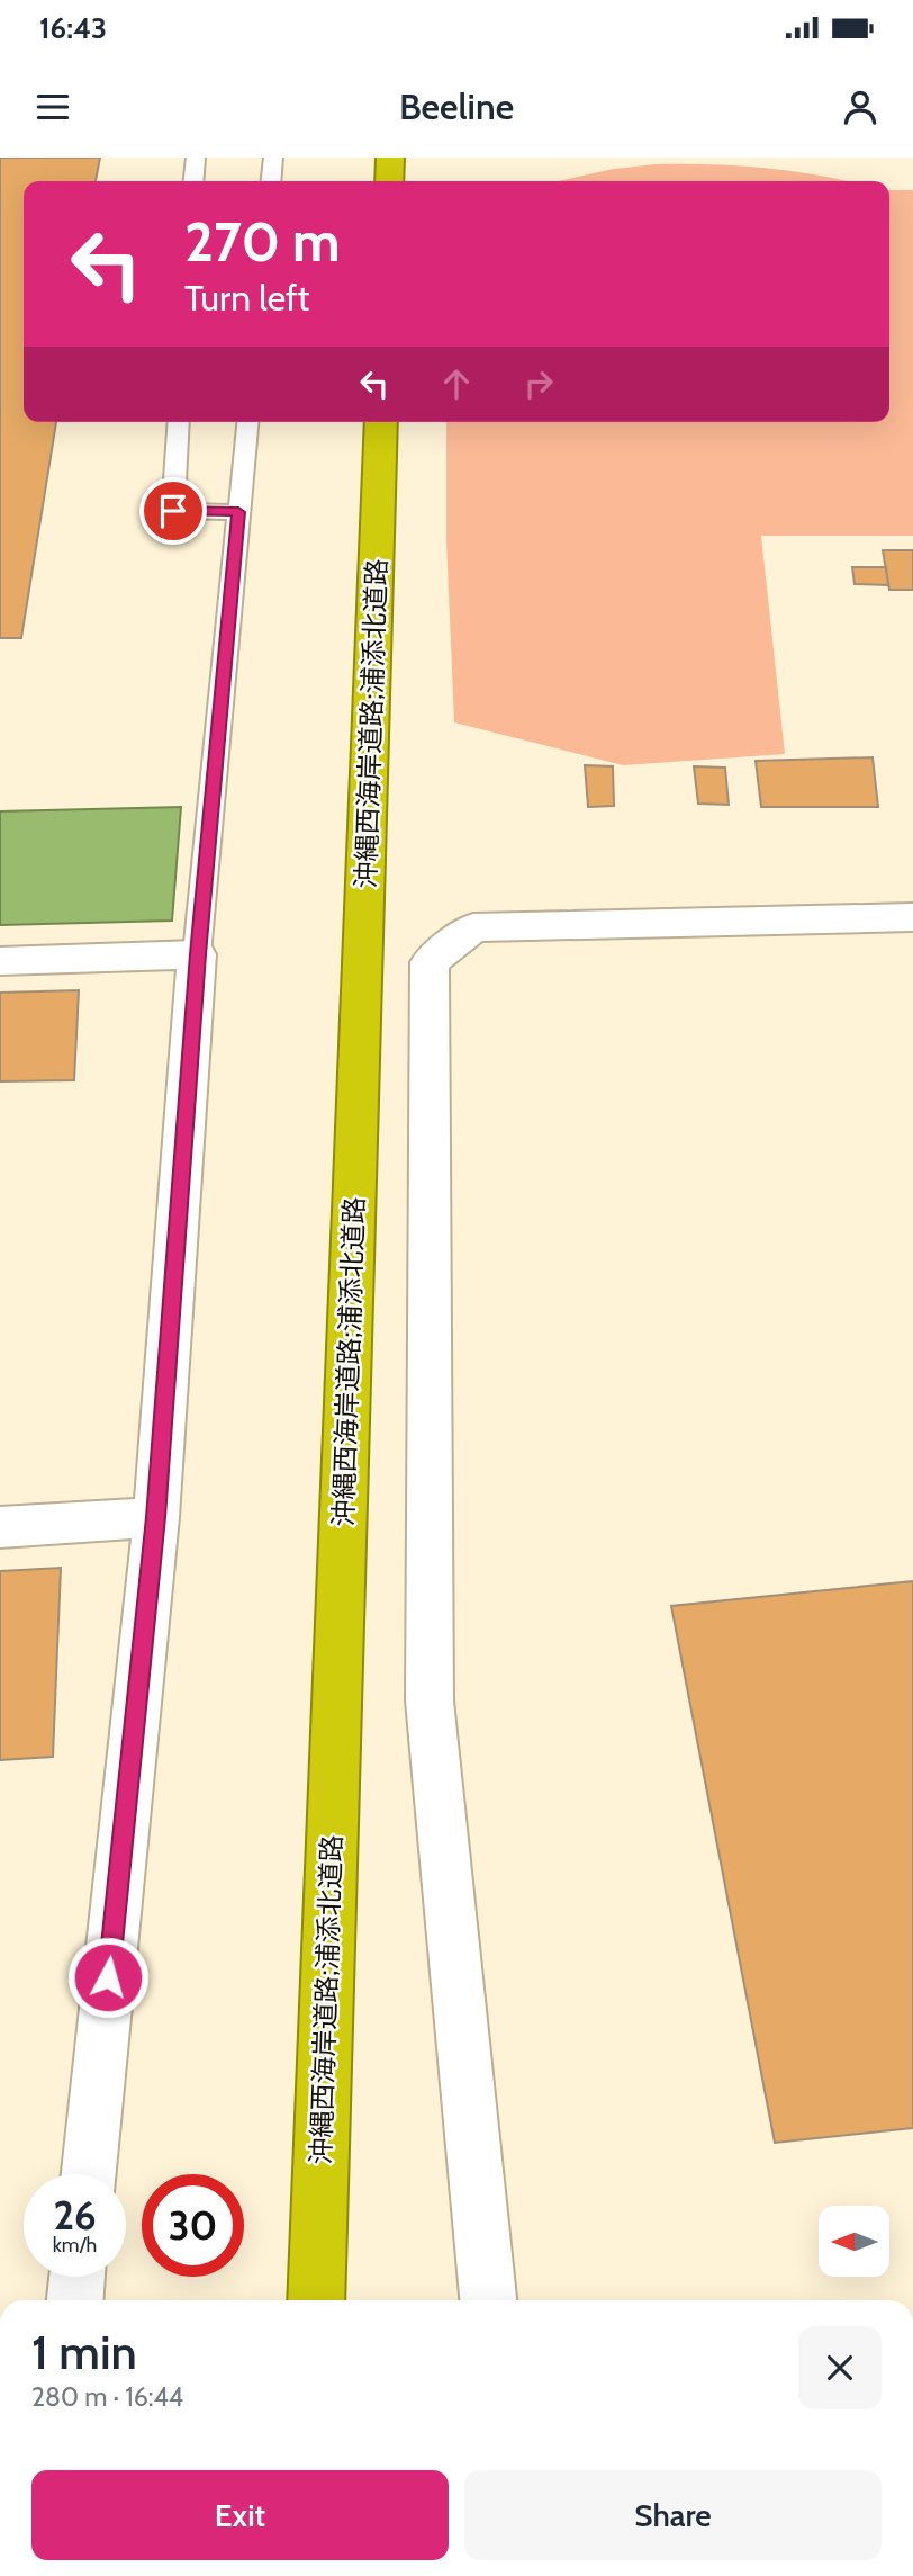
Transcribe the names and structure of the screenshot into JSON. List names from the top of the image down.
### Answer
{
  "streets": {
    "highway": ["沖縄西海岸道路;浦添北道路"]
  },
  "north": "left",
  "page": {
    "status": "16:43",
    "header": "Beeline",
    "turn": ["270 m", "Turn left"],
    "speed": "26 km/h",
    "limit": "30",
    "heading": ["1 min", "280 m · 16:44"],
    "buttons": ["Exit", "Share"]
  }
}
